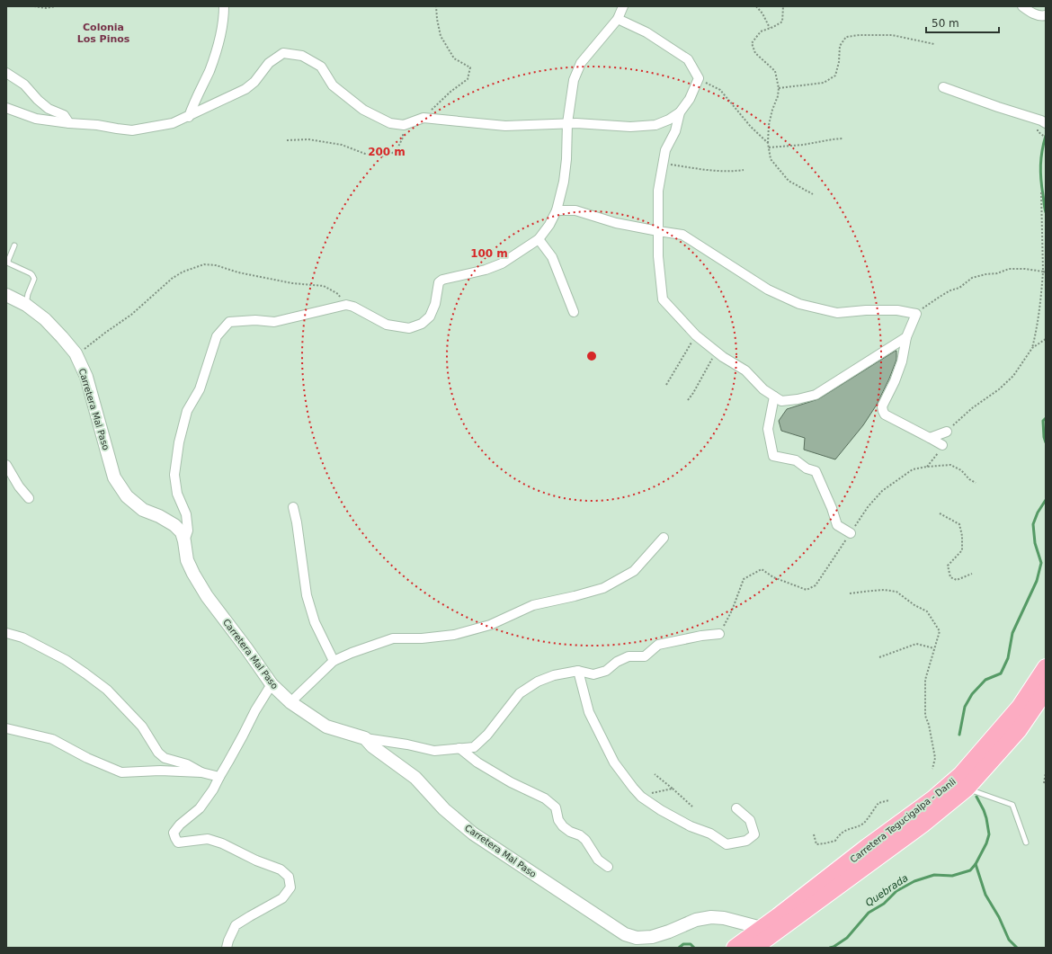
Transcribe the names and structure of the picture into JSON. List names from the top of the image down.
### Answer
{
  "streets": {
    "highway": ["Carretera Tegucigalpa - Danli"],
    "street": ["Carretera Mal Paso"]
  },
  "crossings": [
    ["Carretera Mal Paso", "Carretera Tegucigalpa - Danli"]
  ],
  "districts": ["Colonia Los Pinos"],
  "water": ["Quebrada"],
  "scale_bar": "50 m",
  "rings": ["200 m", "100 m"]
}
